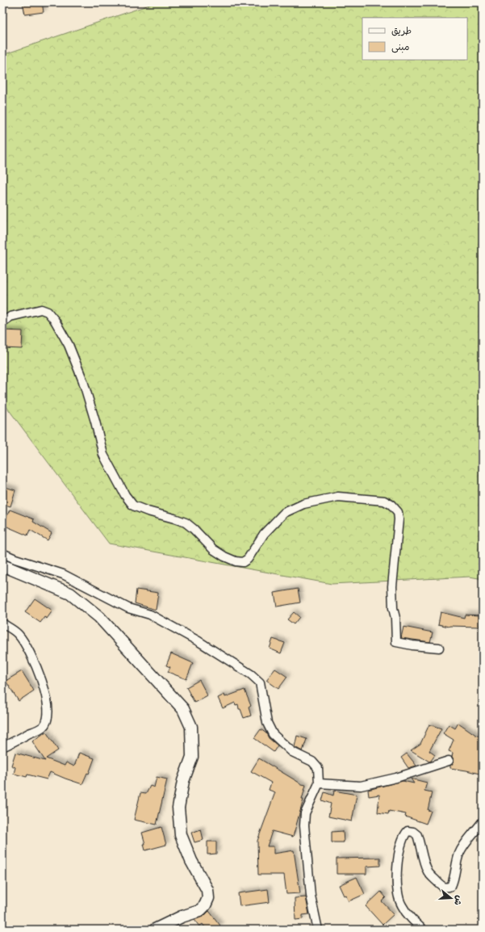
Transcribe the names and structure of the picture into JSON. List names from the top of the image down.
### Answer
{
  "legend": ["طريق", "مبنى"],
  "north": "right"
}
